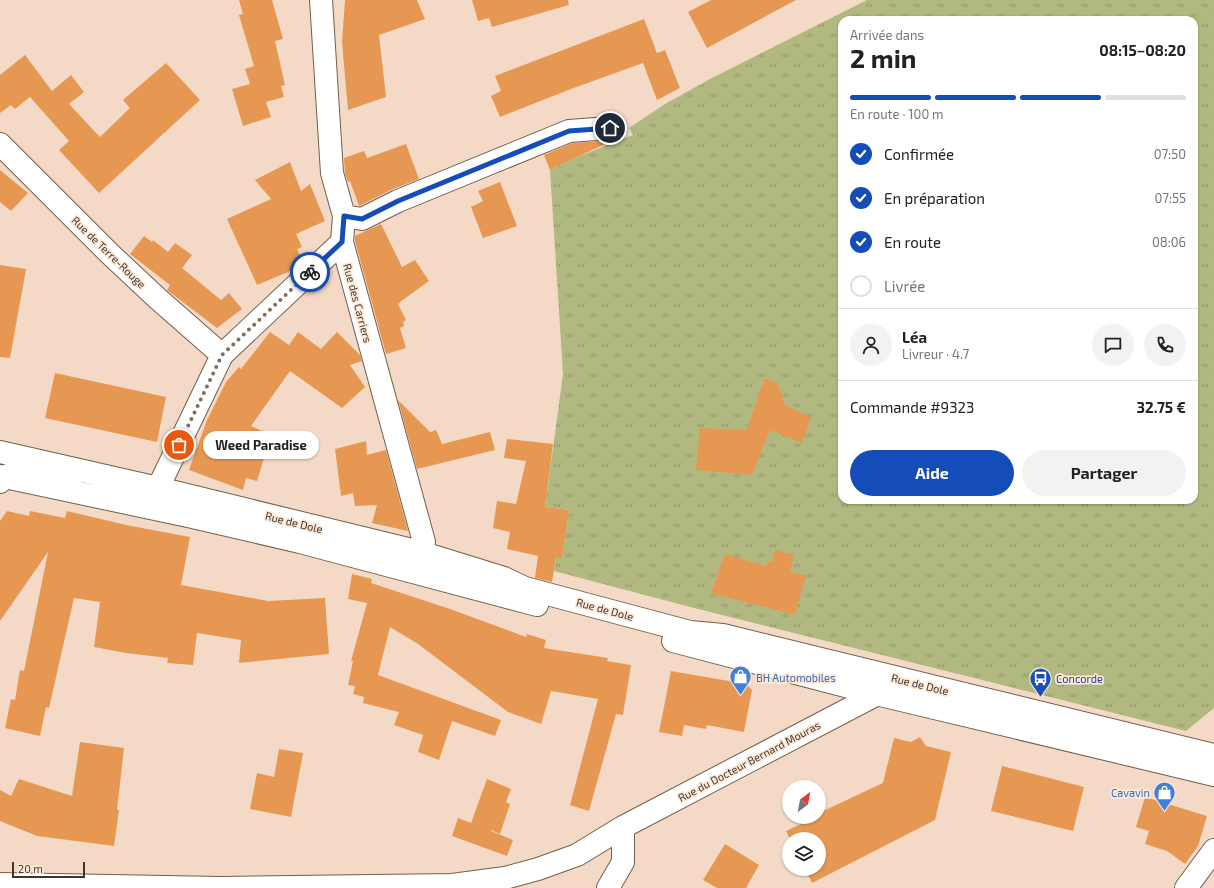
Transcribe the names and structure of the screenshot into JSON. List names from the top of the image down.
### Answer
{
  "streets": {
    "street": [
      "Rue de Terre-Rouge",
      "Rue des Carriers",
      "Rue de Dole",
      "Rue du Docteur Bernard Mouras"
    ]
  },
  "crossings": [
    ["Rue des Carriers", "Rue de Dole"],
    ["Rue de Dole", "Rue du Docteur Bernard Mouras"]
  ],
  "places": {
    "other": ["Weed Paradise"],
    "shop": ["BH Automobiles", "Cavavin"],
    "bus stop": ["Concorde"]
  },
  "scale_bar": "20 m",
  "north": "top right",
  "page": {
    "heading": ["2 min", "Arrivée dans", "08:15–08:20"],
    "panel": [
      "Léa",
      "Livreur · 4.7",
      "Commande #9323",
      "32.75 €"
    ],
    "bar": "En route · 100 m",
    "list": [
      ["Confirmée", "07:50"],
      ["En préparation", "07:55"],
      ["En route", "08:06"],
      "Livrée"
    ],
    "bubble": "Weed Paradise",
    "buttons": ["Aide", "Partager"],
    "scale": "20 m"
  }
}
